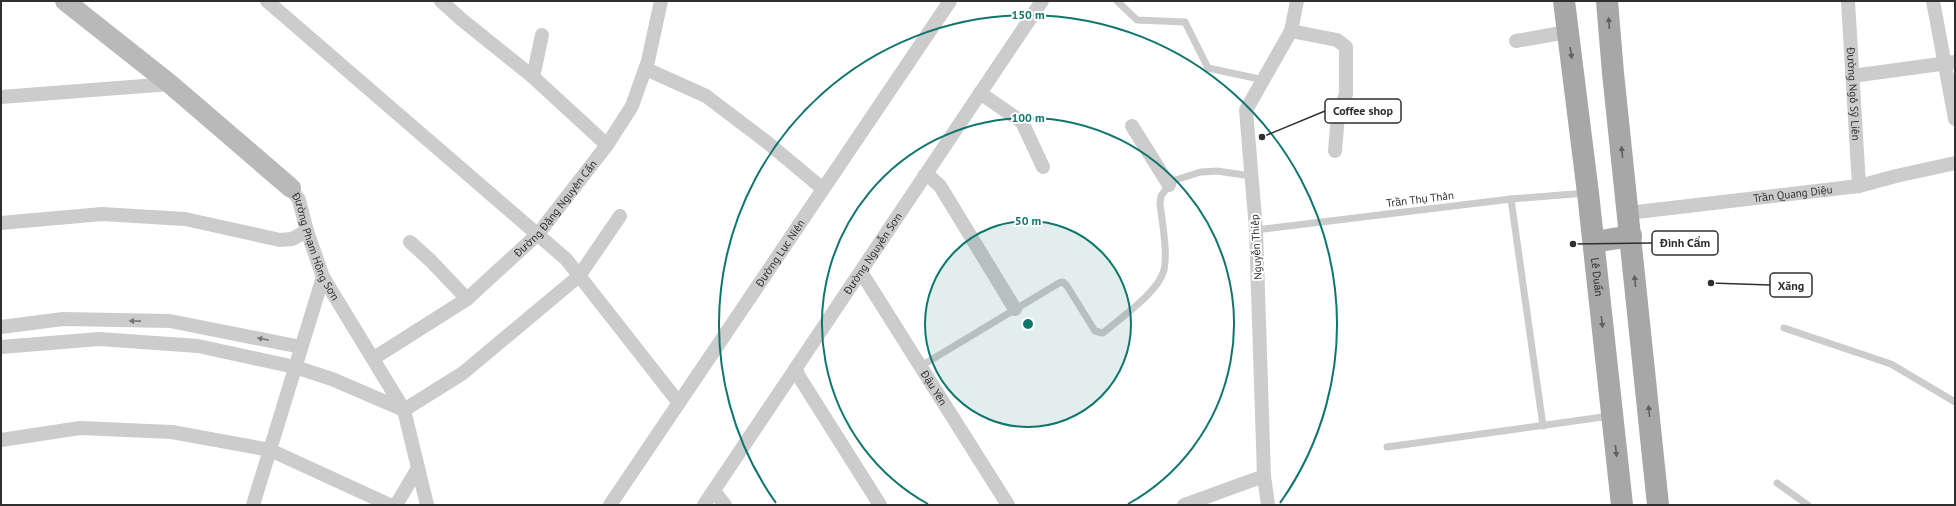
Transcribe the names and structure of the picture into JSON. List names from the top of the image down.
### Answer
{
  "streets": {
    "main road": ["Lê Duẩn"],
    "street": [
      "Đường Ngô Sỹ Liên",
      "Trần Quang Diệu",
      "Đường Đặng Nguyên Cẩn",
      "Đường Phạm Hồng Sơn",
      "Nguyễn Thiếp",
      "Đường Lục Niên",
      "Đường Nguyễn Sơn",
      "Đậu Yên"
    ],
    "lane": ["Trần Thụ Thân"]
  },
  "crossings": [
    ["Đường Ngô Sỹ Liên", "Trần Quang Diệu"],
    ["Trần Thụ Thân", "Nguyễn Thiếp"],
    ["Trần Thụ Thân", "Lê Duẩn"],
    ["Đường Đặng Nguyên Cẩn", "Đường Phạm Hồng Sơn"],
    ["Đường Nguyễn Sơn", "Đậu Yên"]
  ],
  "places": ["Coffee shop", "Đình Cẩm", "Xăng"],
  "rings": ["150 m", "100 m", "50 m"]
}
